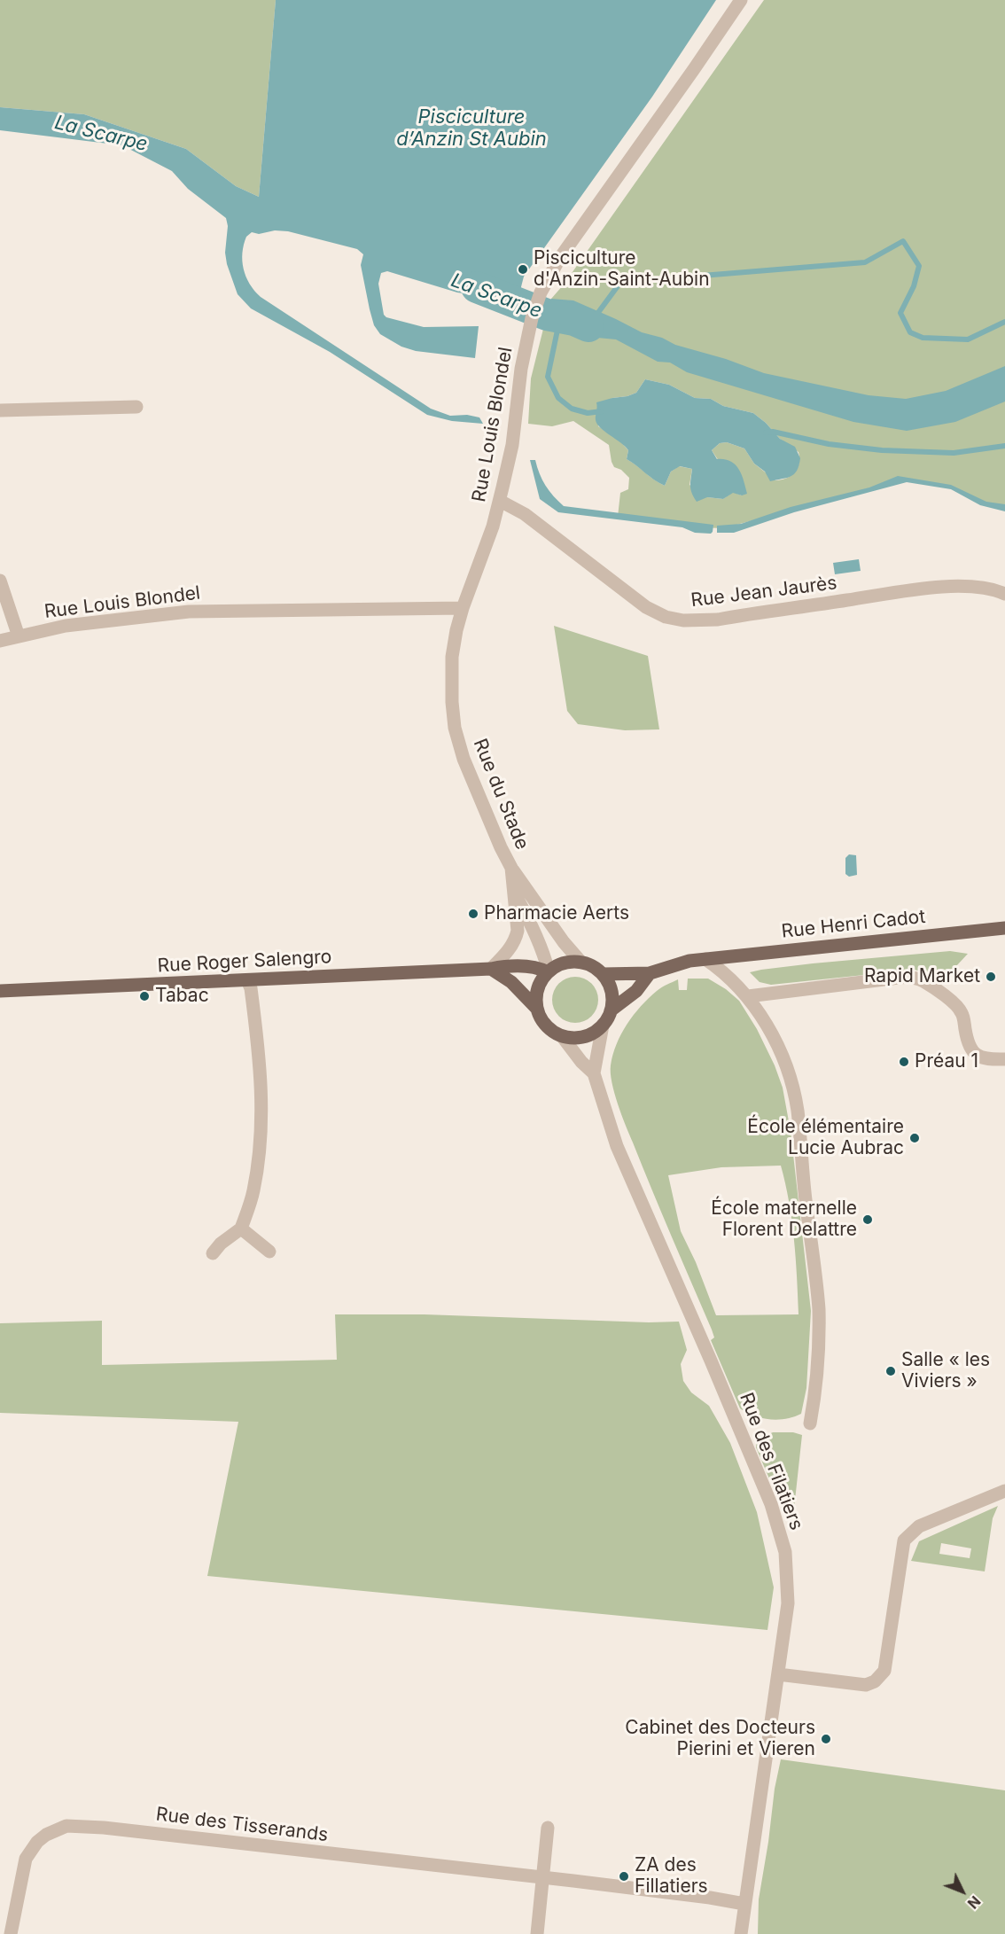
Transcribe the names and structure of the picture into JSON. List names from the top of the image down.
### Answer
{
  "streets": {
    "main road": ["Rue Henri Cadot", "Rue Roger Salengro"],
    "street": [
      "Rue Louis Blondel",
      "Rue Jean Jaurès",
      "Rue du Stade",
      "Rue des Filatiers",
      "Rue des Tisserands"
    ]
  },
  "crossings": [
    ["Rue Louis Blondel", "Rue Jean Jaurès"],
    ["Rue Louis Blondel", "Rue du Stade"],
    ["Rue du Stade", "Rue Roger Salengro"],
    ["Rue du Stade", "Rue des Filatiers"],
    ["Rue Roger Salengro", "Rue des Filatiers"],
    ["Rue des Filatiers", "Rue des Tisserands"]
  ],
  "water": ["Pisciculture d’Anzin St Aubin", "La Scarpe"],
  "places": [
    "Pisciculture d'Anzin-Saint-Aubin",
    "Pharmacie Aerts",
    "Rapid Market",
    "Tabac",
    "Préau 1",
    "École élémentaire Lucie Aubrac",
    "École maternelle Florent Delattre",
    "Salle « les Viviers »",
    "Cabinet des Docteurs Pierini et Vieren",
    "ZA des Fillatiers"
  ],
  "north": "bottom right"
}
